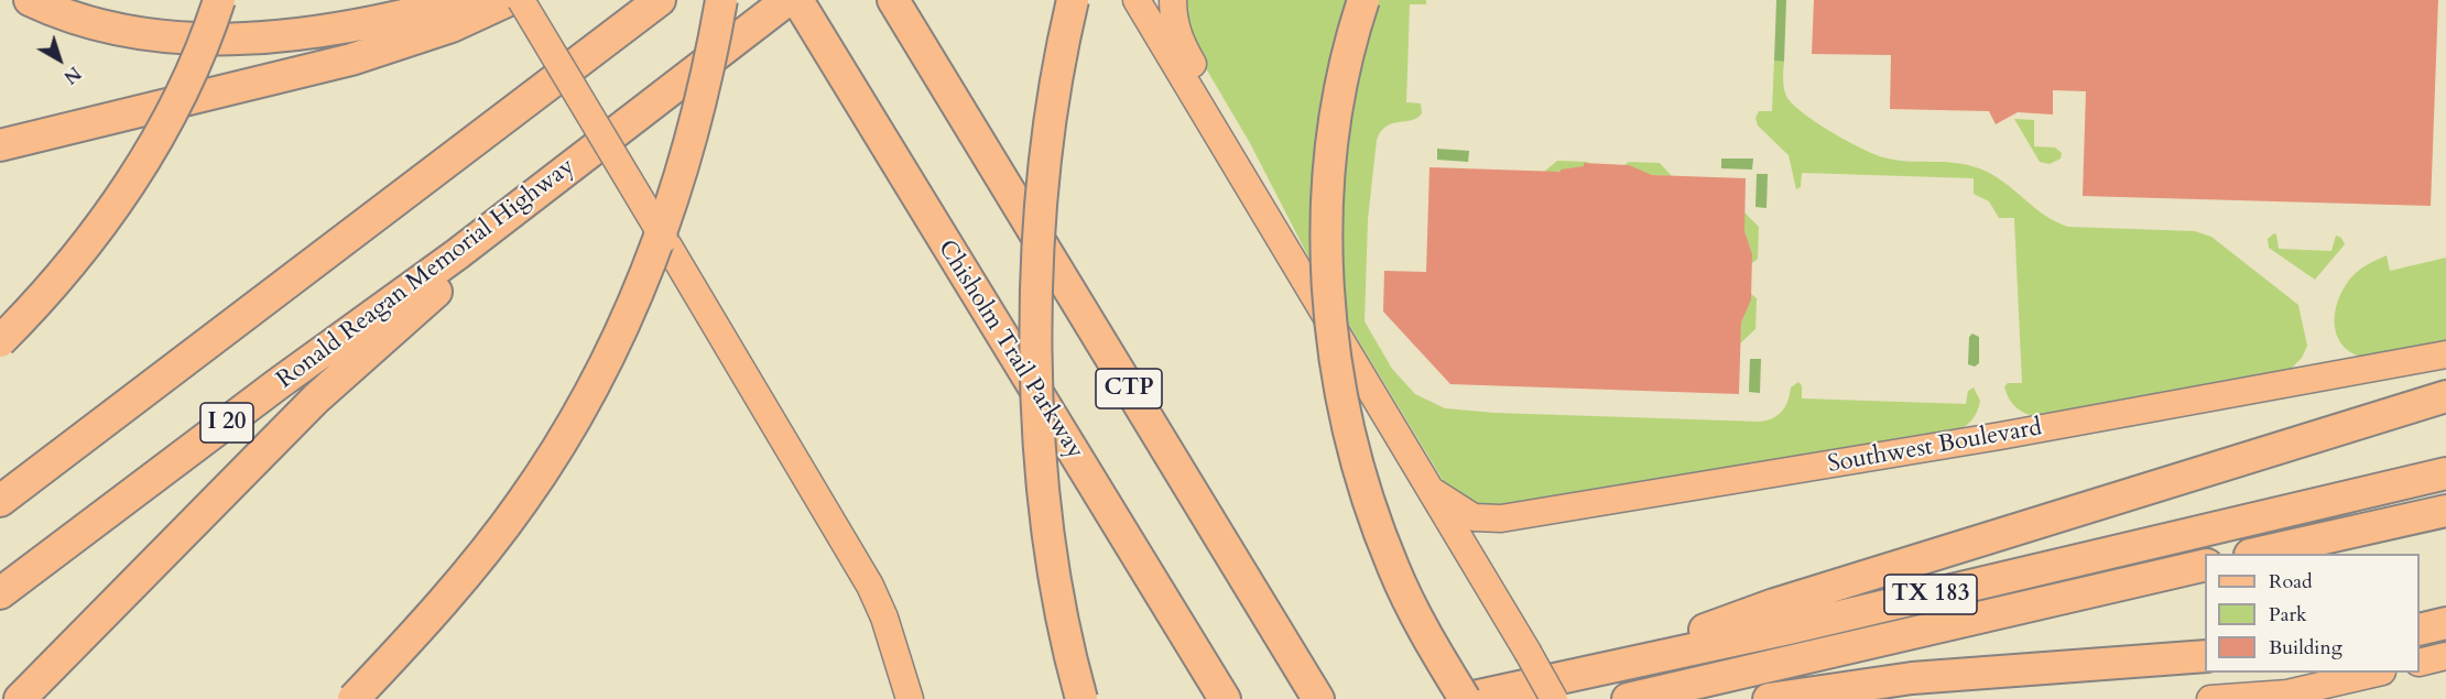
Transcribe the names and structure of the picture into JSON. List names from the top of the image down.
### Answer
{
  "streets": {
    "highway": [
      "Ronald Reagan Memorial Highway",
      "Chisholm Trail Parkway",
      "CTP",
      "I 20",
      "TX 183"
    ],
    "main road": ["Southwest Boulevard"]
  },
  "legend": ["Road", "Park", "Building"],
  "north": "bottom right"
}
